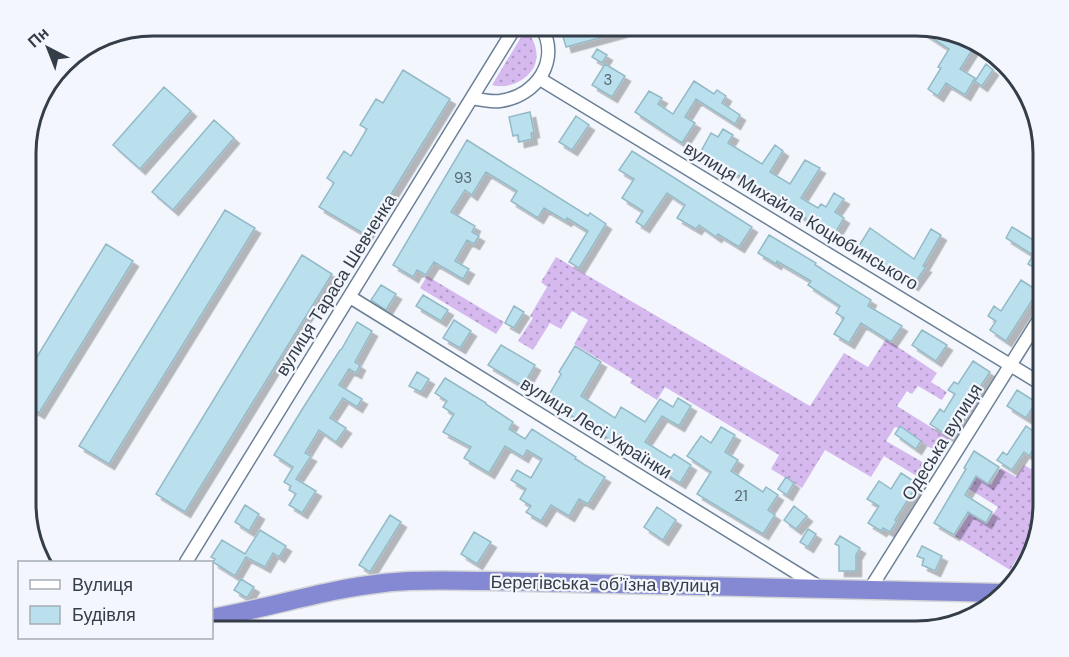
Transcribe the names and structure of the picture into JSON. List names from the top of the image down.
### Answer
{
  "streets": {
    "highway": ["Берегівська-обʼїзна вулиця"],
    "street": [
      "вулиця Михайла Коцюбинського",
      "вулиця Тараса Шевченка",
      "вулиця Лесі Українки",
      "Одеська вулиця"
    ]
  },
  "crossings": [
    ["вулиця Михайла Коцюбинського", "Одеська вулиця"],
    ["вулиця Тараса Шевченка", "вулиця Лесі Українки"],
    ["вулиця Лесі Українки", "Берегівська-обʼїзна вулиця"],
    ["Одеська вулиця", "Берегівська-обʼїзна вулиця"]
  ],
  "house_numbers": ["3", "93", "21"],
  "legend": ["Вулиця", "Будівля"],
  "north": "top left"
}
